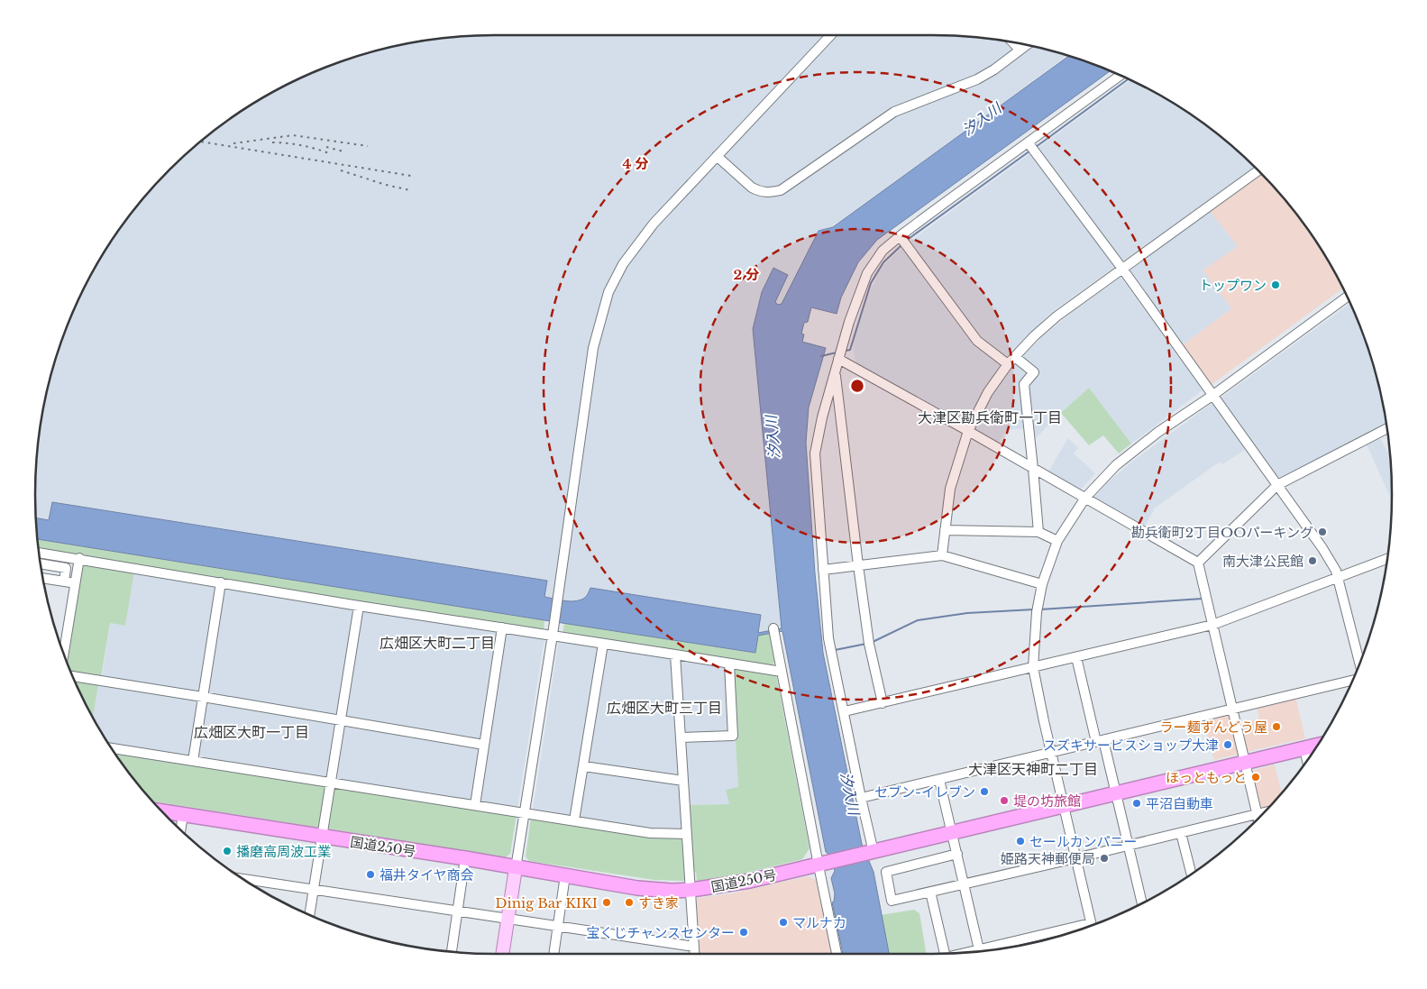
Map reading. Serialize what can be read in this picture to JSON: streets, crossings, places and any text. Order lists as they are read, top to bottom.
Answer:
{
  "streets": {
    "highway": ["国道250号"]
  },
  "districts": [
    "大津区勘兵衛町一丁目",
    "広畑区大町二丁目",
    "広畑区大町三丁目",
    "広畑区大町一丁目",
    "大津区天神町二丁目"
  ],
  "water": ["汐入川"],
  "places": [
    "トップワン",
    "勘兵衛町2丁目OOパーキング",
    "南大津公民館",
    "ラー麺ずんどう屋",
    "スズキサービスショップ大津",
    "ほっともっと",
    "セブン-イレブン",
    "堤の坊旅館",
    "平沼自動車",
    "セールカンパニー",
    "播磨高周波工業",
    "姫路天神郵便局",
    "福井タイヤ商会",
    "Dinig Bar KIKI",
    "すき家",
    "マルナカ",
    "宝くじチャンスセンター"
  ],
  "rings": ["4 分", "2 分"]
}
